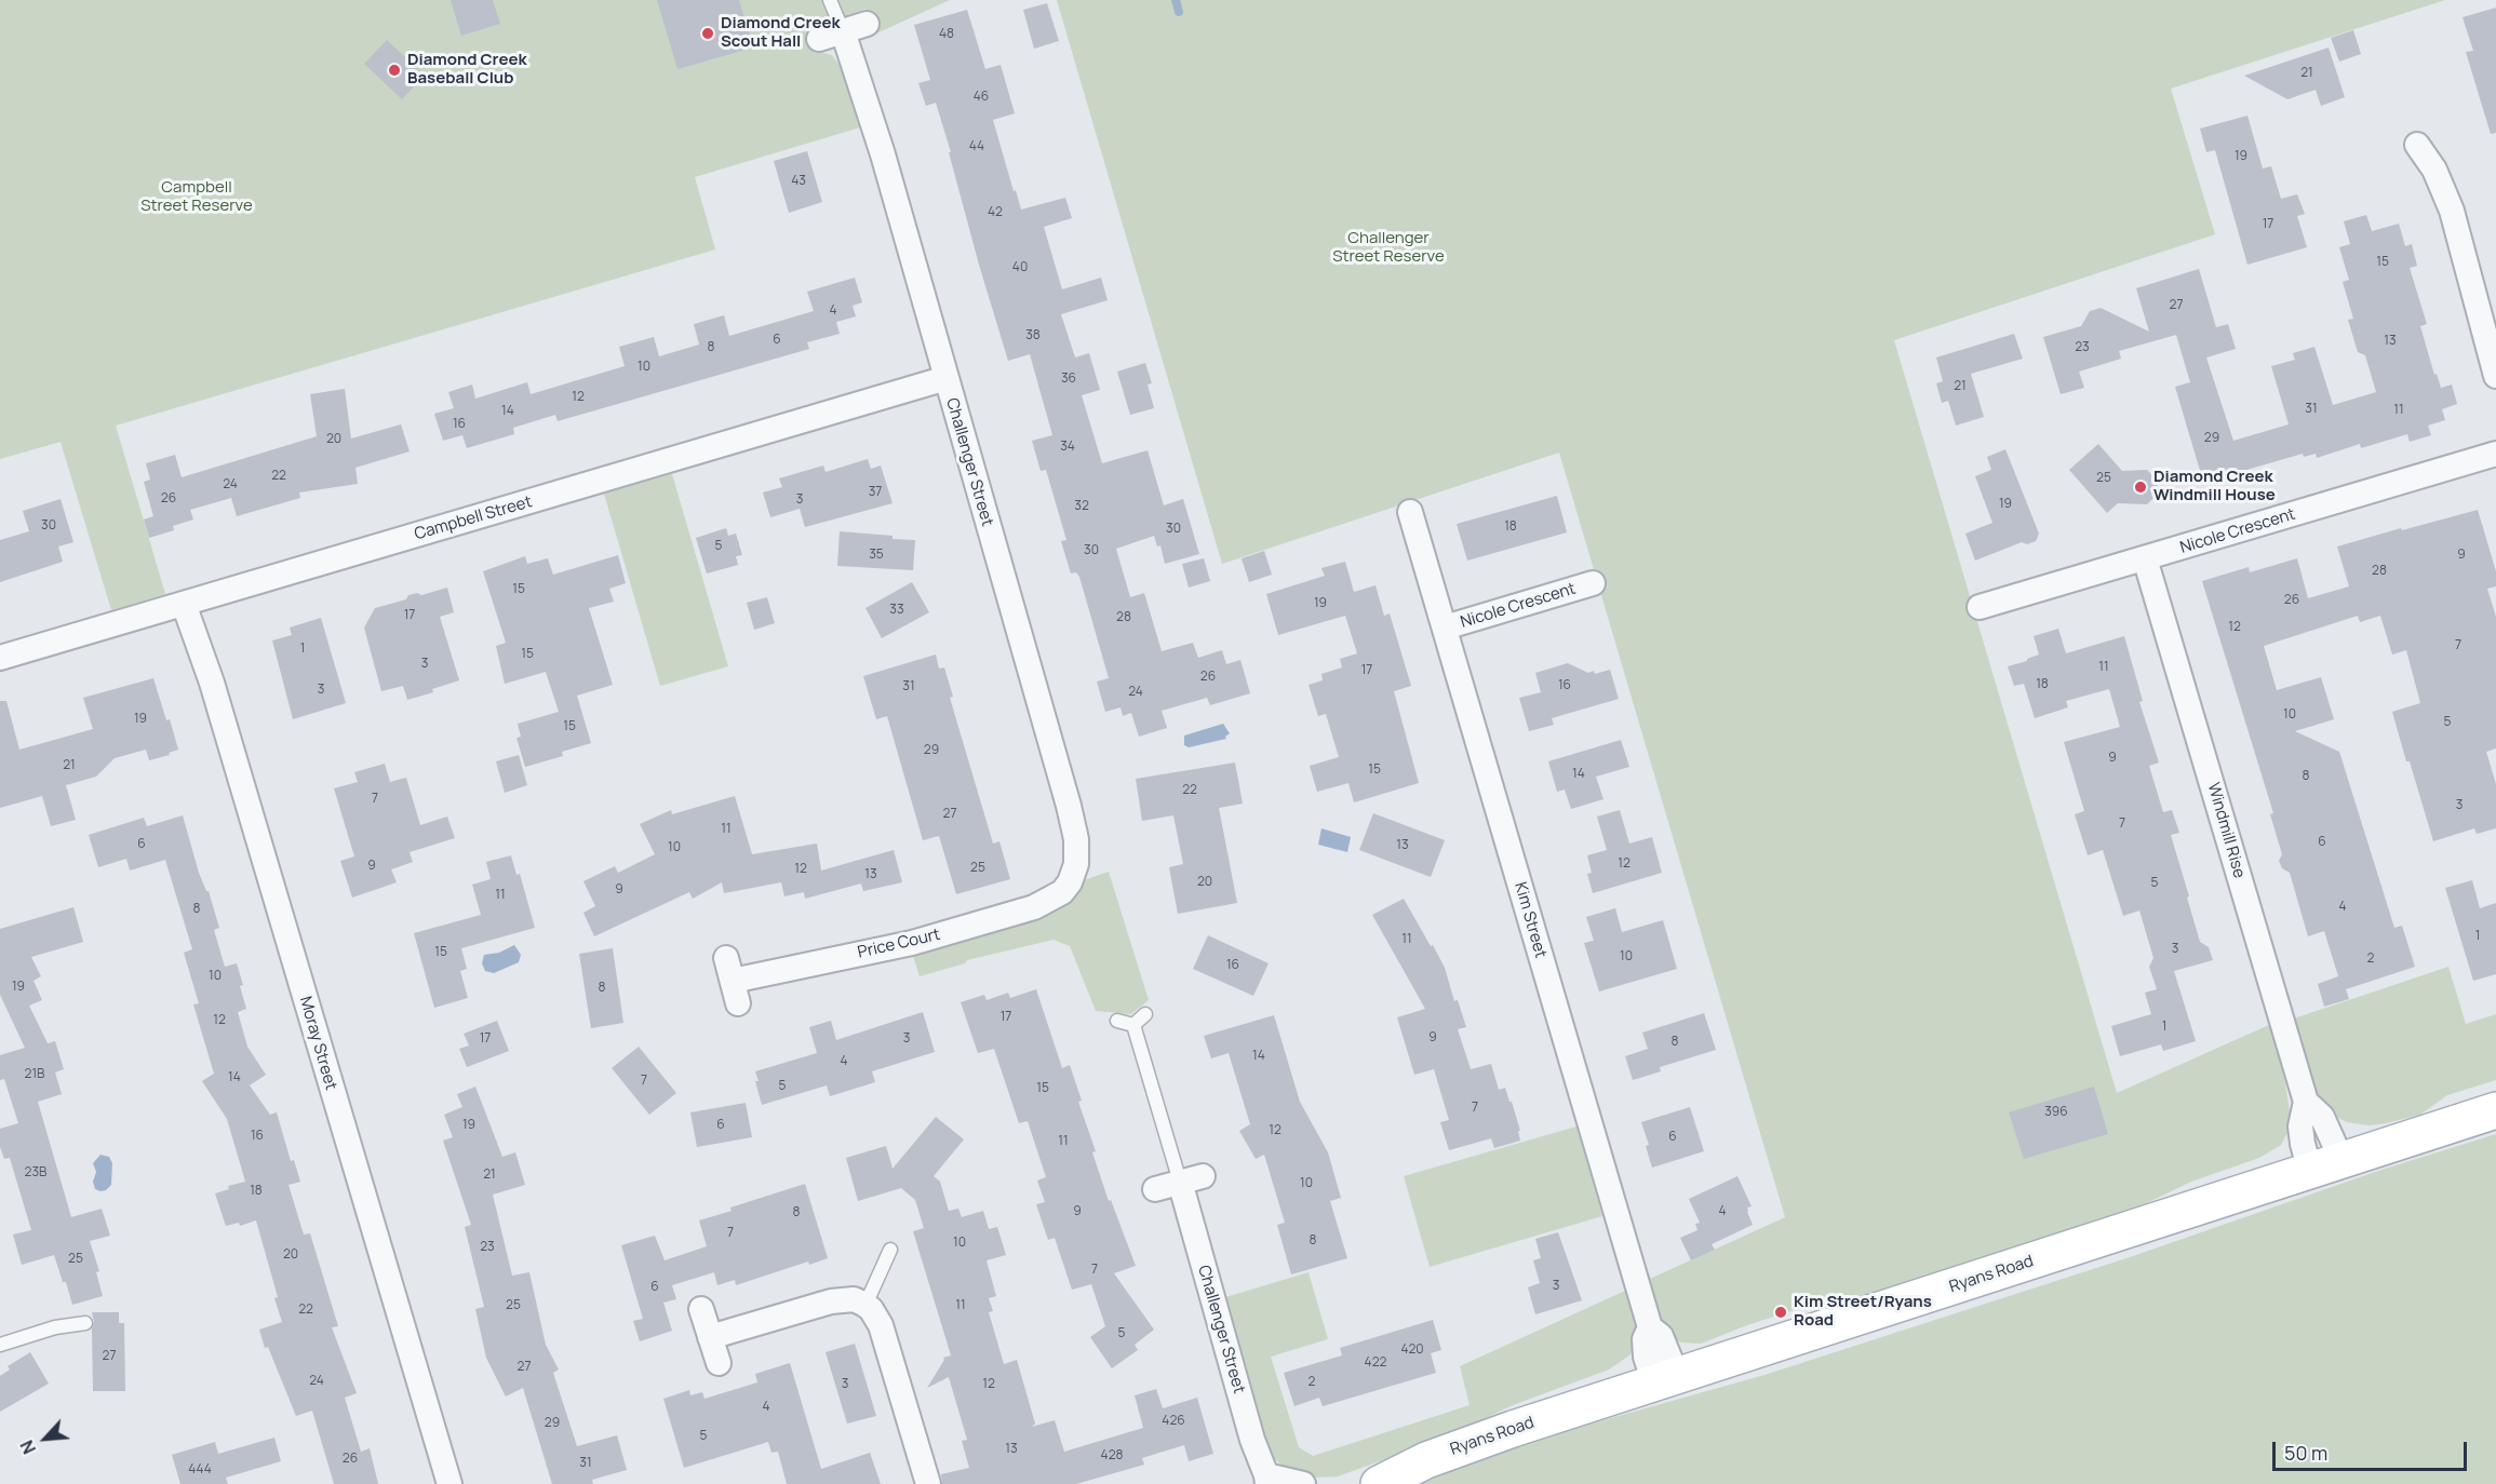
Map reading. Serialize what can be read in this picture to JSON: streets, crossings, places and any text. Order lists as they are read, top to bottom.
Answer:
{
  "streets": {
    "main road": ["Ryans Road"],
    "street": [
      "Challenger Street",
      "Campbell Street",
      "Nicole Crescent",
      "Windmill Rise",
      "Kim Street",
      "Price Court",
      "Moray Street"
    ]
  },
  "crossings": [
    ["Challenger Street", "Campbell Street"],
    ["Challenger Street", "Price Court"],
    ["Campbell Street", "Moray Street"],
    ["Nicole Crescent", "Windmill Rise"],
    ["Nicole Crescent", "Kim Street"],
    ["Windmill Rise", "Ryans Road"],
    ["Kim Street", "Ryans Road"]
  ],
  "parks": ["Campbell Street Reserve", "Challenger Street Reserve"],
  "places": [
    "Diamond Creek Scout Hall",
    "Diamond Creek Baseball Club",
    "Diamond Creek Windmill House",
    "Kim Street/Ryans Road"
  ],
  "house_numbers": [
    "48",
    "21",
    "46",
    "44",
    "19",
    "43",
    "42",
    "17",
    "15",
    "40",
    "27",
    "4",
    "38",
    "6",
    "13",
    "8",
    "23",
    "10",
    "36",
    "21",
    "12",
    "31",
    "11",
    "14",
    "16",
    "29",
    "20",
    "34",
    "22",
    "25",
    "24",
    "37",
    "26",
    "3",
    "19",
    "32",
    "30",
    "18",
    "30",
    "5",
    "30",
    "35",
    "9",
    "28",
    "15",
    "26",
    "19",
    "33",
    "17",
    "28",
    "12",
    "7",
    "1",
    "15",
    "3",
    "11",
    "17",
    "26",
    "18",
    "16",
    "31",
    "3",
    "24",
    "10",
    "19",
    "5",
    "15",
    "29",
    "9",
    "21",
    "15",
    "14",
    "8",
    "22",
    "7",
    "3",
    "27",
    "7",
    "11",
    "6",
    "6",
    "13",
    "10",
    "12",
    "9",
    "25",
    "12",
    "13",
    "20",
    "5",
    "9",
    "11",
    "4",
    "8",
    "1",
    "11",
    "3",
    "15",
    "10",
    "2",
    "16",
    "10",
    "19",
    "8",
    "17",
    "12",
    "1",
    "9",
    "17",
    "3",
    "8",
    "14",
    "4",
    "21B",
    "14",
    "7",
    "5",
    "15",
    "7",
    "396",
    "19",
    "6",
    "12",
    "16",
    "6",
    "11",
    "23B",
    "21",
    "10",
    "18",
    "9",
    "4",
    "8",
    "7",
    "8",
    "10",
    "23",
    "20",
    "25",
    "7",
    "3",
    "6",
    "25",
    "11",
    "22",
    "5",
    "420",
    "27",
    "422",
    "27",
    "24",
    "2",
    "3",
    "12",
    "4",
    "426",
    "29",
    "5",
    "13",
    "428",
    "26",
    "31",
    "444"
  ],
  "scale_bar": "50 m",
  "north": "bottom left"
}
